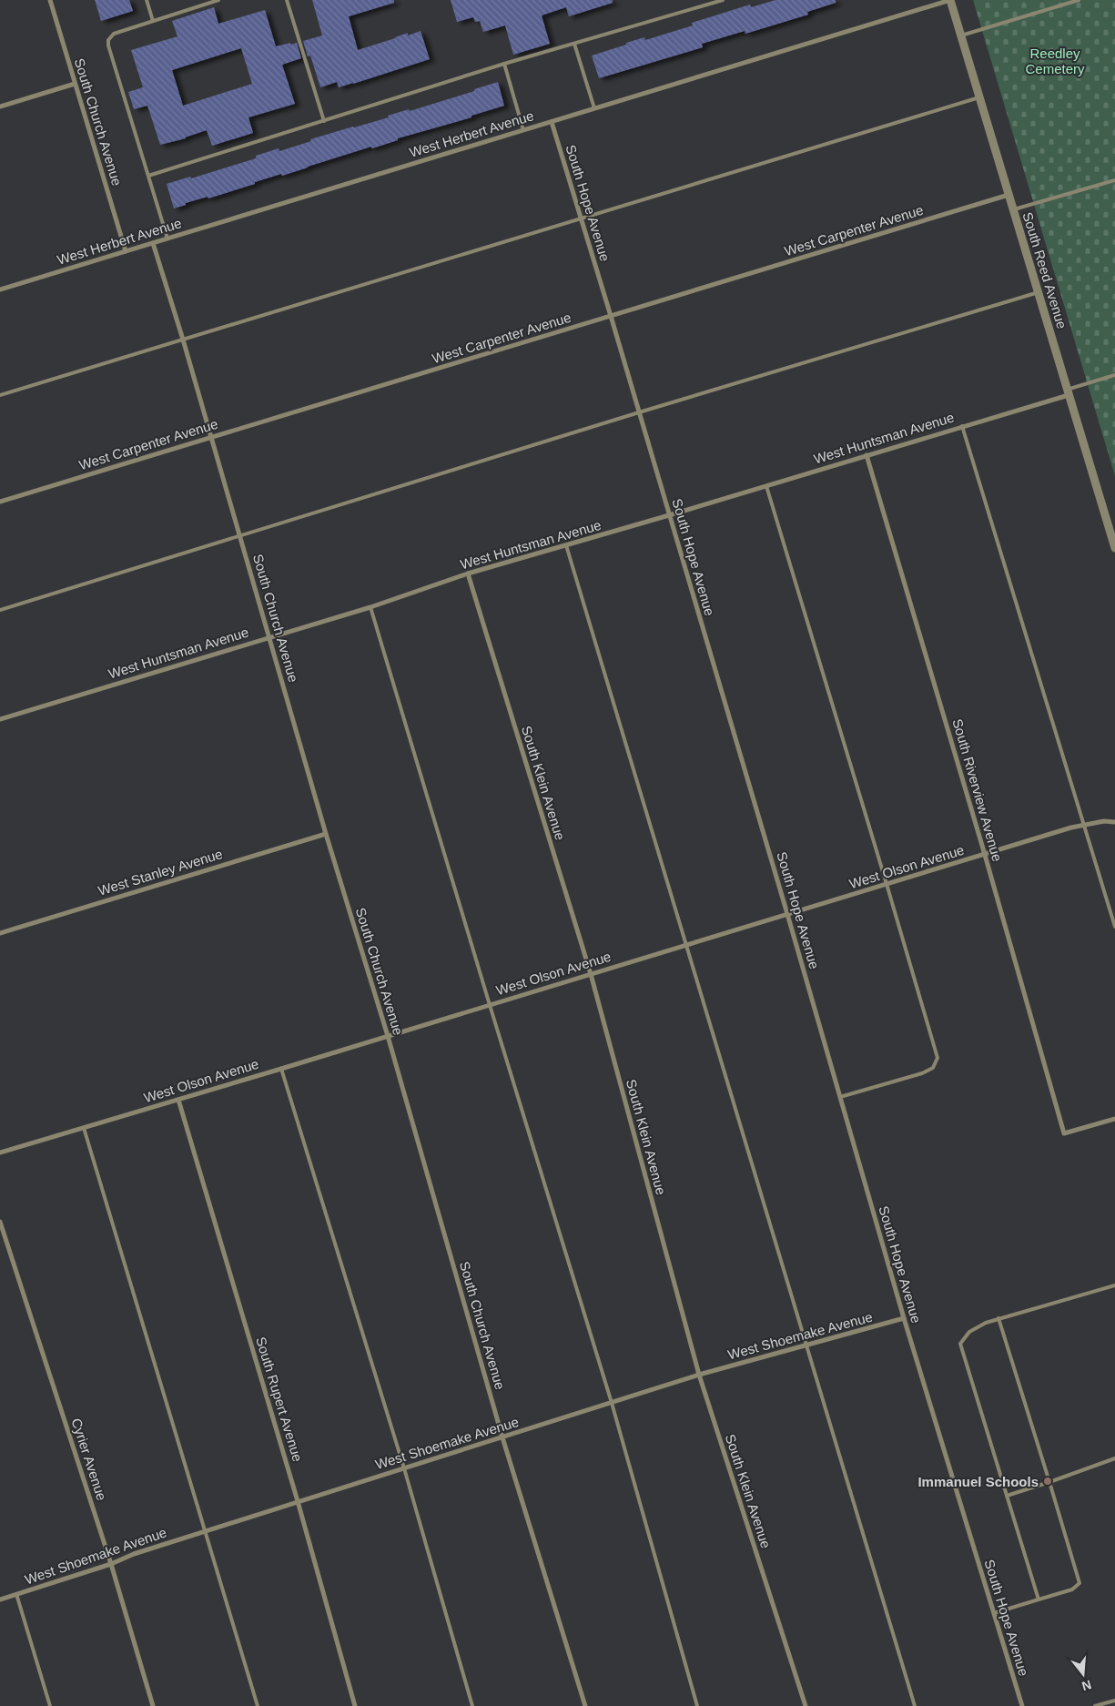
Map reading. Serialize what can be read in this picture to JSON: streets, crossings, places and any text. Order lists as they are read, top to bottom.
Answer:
{
  "streets": {
    "street": [
      "South Church Avenue",
      "West Herbert Avenue",
      "South Hope Avenue",
      "West Carpenter Avenue",
      "South Reed Avenue",
      "West Huntsman Avenue",
      "South Klein Avenue",
      "South Riverview Avenue",
      "West Olson Avenue",
      "West Stanley Avenue",
      "West Shoemake Avenue",
      "South Rupert Avenue",
      "Cyrier Avenue"
    ]
  },
  "crossings": [
    ["South Church Avenue", "West Herbert Avenue"],
    ["South Church Avenue", "West Carpenter Avenue"],
    ["South Church Avenue", "West Huntsman Avenue"],
    ["South Church Avenue", "West Olson Avenue"],
    ["South Church Avenue", "West Stanley Avenue"],
    ["South Church Avenue", "West Shoemake Avenue"],
    ["West Herbert Avenue", "South Hope Avenue"],
    ["West Herbert Avenue", "South Reed Avenue"],
    ["South Hope Avenue", "West Carpenter Avenue"],
    ["South Hope Avenue", "West Huntsman Avenue"],
    ["South Hope Avenue", "West Olson Avenue"],
    ["South Hope Avenue", "West Shoemake Avenue"],
    ["West Carpenter Avenue", "South Reed Avenue"],
    ["South Reed Avenue", "West Huntsman Avenue"],
    ["West Huntsman Avenue", "South Klein Avenue"],
    ["West Huntsman Avenue", "South Riverview Avenue"],
    ["South Klein Avenue", "West Olson Avenue"],
    ["South Klein Avenue", "West Shoemake Avenue"],
    ["South Riverview Avenue", "West Olson Avenue"],
    ["West Olson Avenue", "South Rupert Avenue"],
    ["West Shoemake Avenue", "South Rupert Avenue"],
    ["West Shoemake Avenue", "Cyrier Avenue"]
  ],
  "parks": ["Reedley Cemetery"],
  "places": ["Immanuel Schools"],
  "north": "bottom"
}
